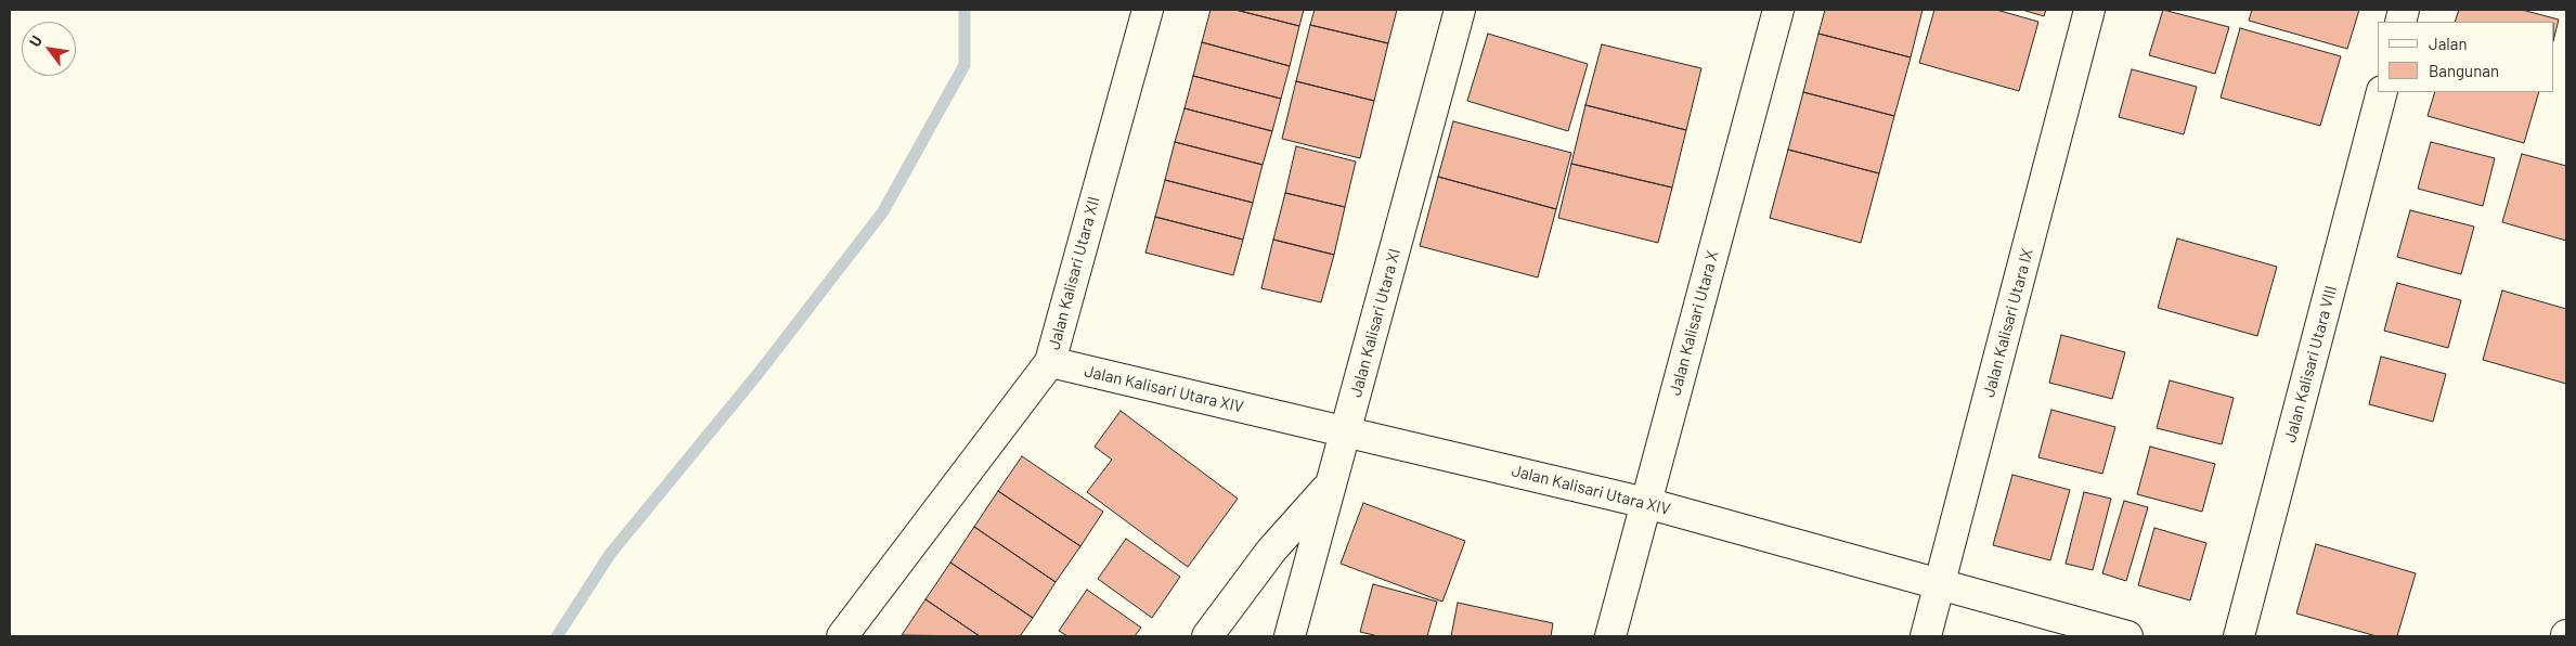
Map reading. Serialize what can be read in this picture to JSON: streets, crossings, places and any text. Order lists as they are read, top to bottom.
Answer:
{
  "streets": {
    "street": [
      "Jalan Kalisari Utara XII",
      "Jalan Kalisari Utara XI",
      "Jalan Kalisari Utara X",
      "Jalan Kalisari Utara IX",
      "Jalan Kalisari Utara VIII",
      "Jalan Kalisari Utara XIV"
    ]
  },
  "crossings": [
    ["Jalan Kalisari Utara XII", "Jalan Kalisari Utara XIV"],
    ["Jalan Kalisari Utara XI", "Jalan Kalisari Utara XIV"],
    ["Jalan Kalisari Utara X", "Jalan Kalisari Utara XIV"],
    ["Jalan Kalisari Utara IX", "Jalan Kalisari Utara XIV"]
  ],
  "legend": ["Jalan", "Bangunan"],
  "north": "top left"
}
